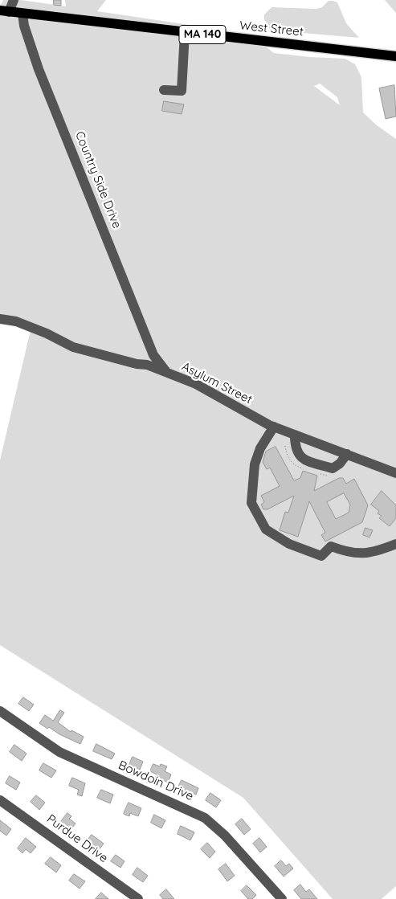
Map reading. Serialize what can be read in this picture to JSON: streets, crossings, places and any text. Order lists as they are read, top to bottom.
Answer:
{
  "streets": {
    "main road": ["West Street", "MA 140"],
    "street": [
      "Country Side Drive",
      "Asylum Street",
      "Bowdoin Drive",
      "Purdue Drive"
    ]
  },
  "crossings": [
    ["West Street", "Country Side Drive"],
    ["Country Side Drive", "Asylum Street"]
  ]
}
